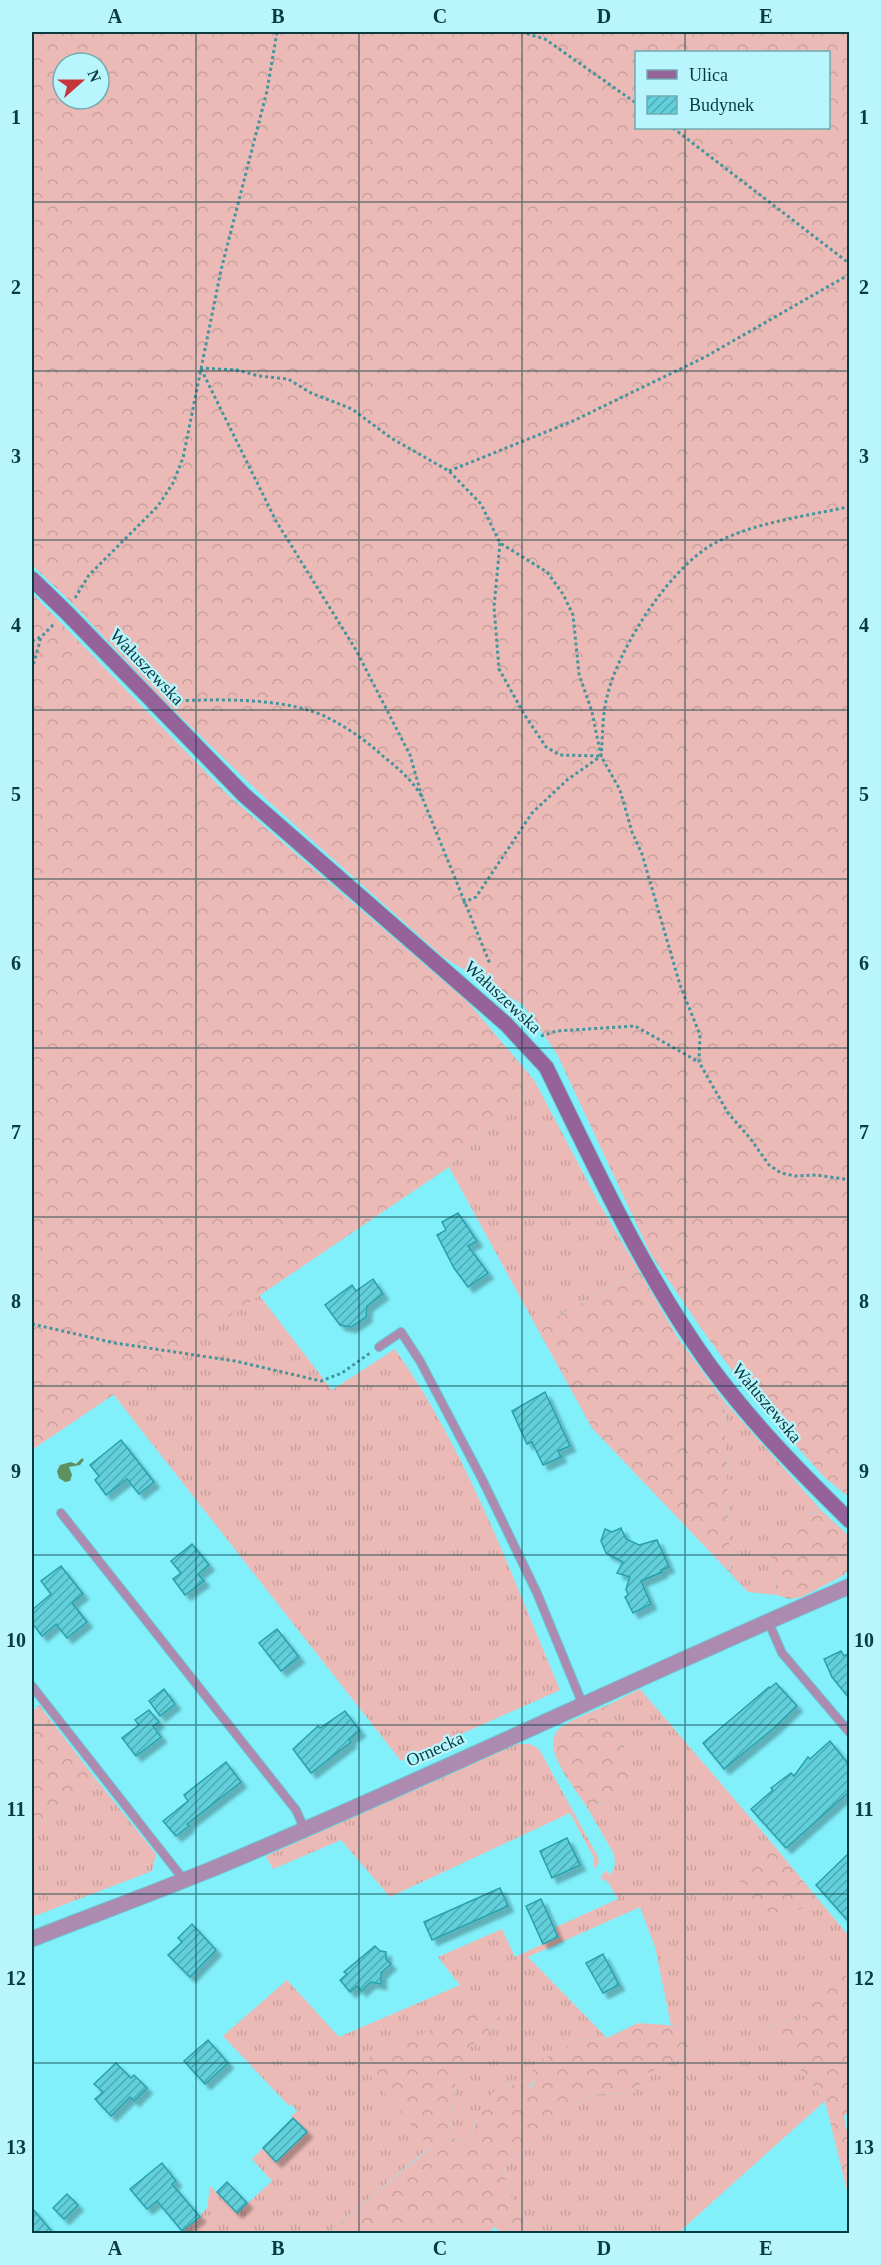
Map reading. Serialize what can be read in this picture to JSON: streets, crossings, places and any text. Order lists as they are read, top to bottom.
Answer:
{
  "streets": {
    "street": ["Wałuszewska", "Ornecka"]
  },
  "legend": ["Ulica", "Budynek"],
  "north": "right",
  "grid": {
    "columns": [
      "A",
      "B",
      "C",
      "D",
      "E"
    ],
    "rows": [
      "1",
      "2",
      "3",
      "4",
      "5",
      "6",
      "7",
      "8",
      "9",
      "10",
      "11",
      "12",
      "13"
    ]
  }
}
